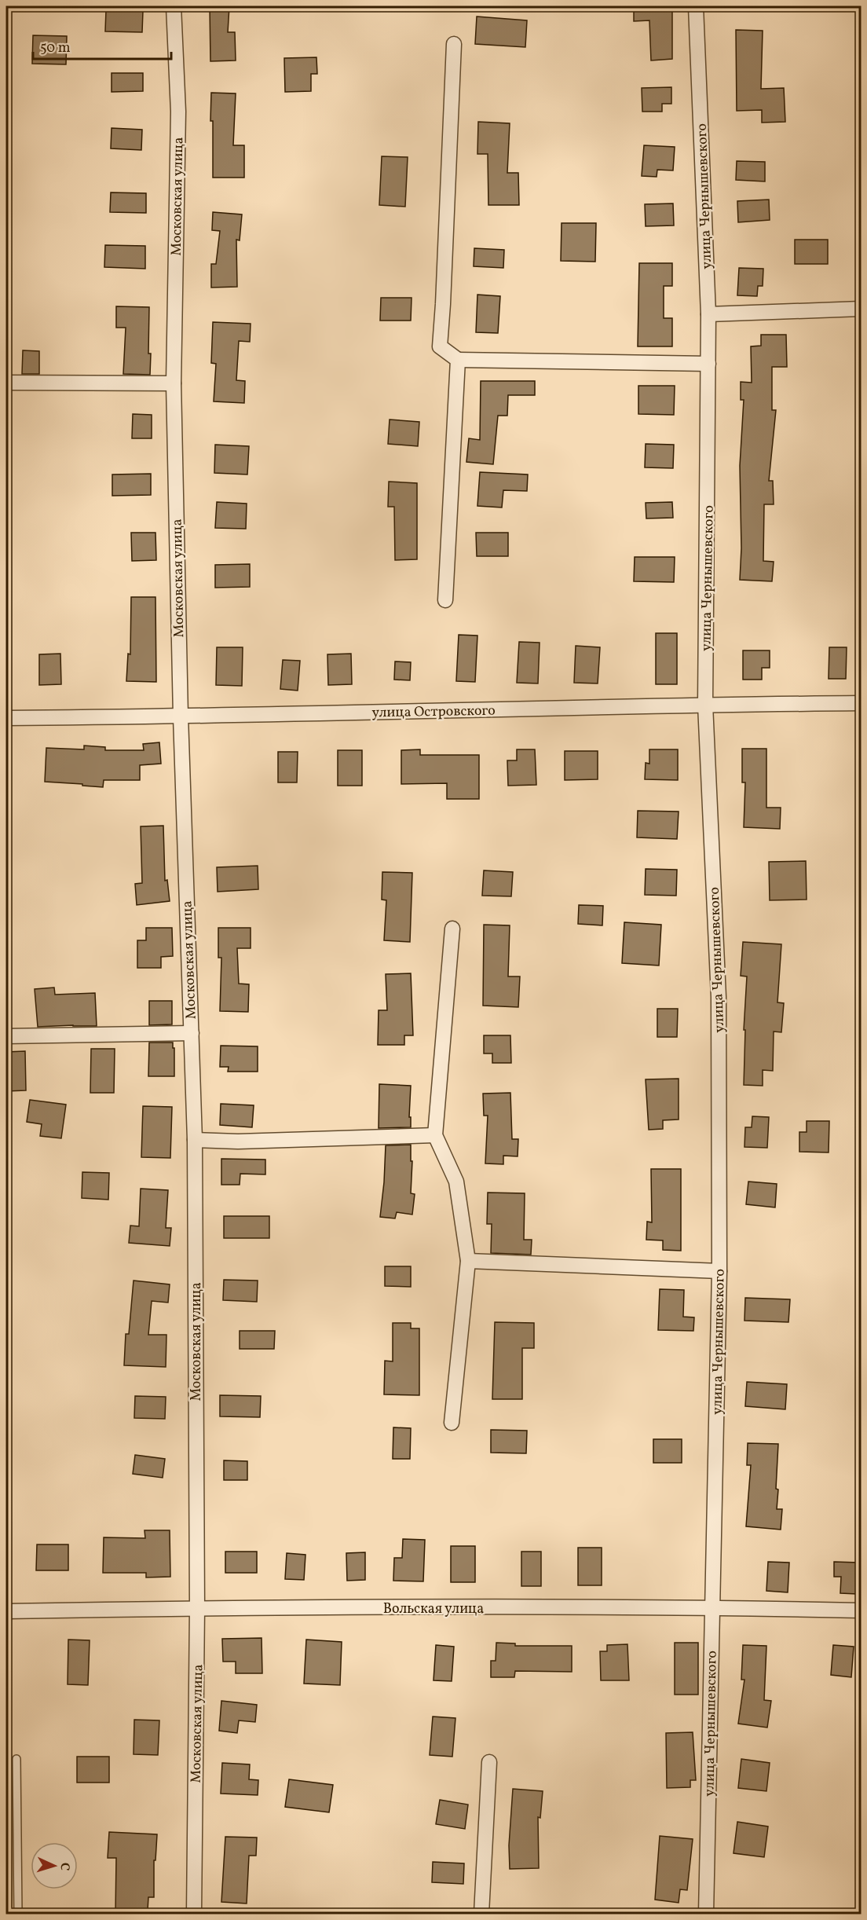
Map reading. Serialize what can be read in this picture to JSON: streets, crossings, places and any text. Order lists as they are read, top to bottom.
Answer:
{
  "streets": {
    "street": [
      "Московская улица",
      "улица Чернышевского",
      "улица Островского",
      "Вольская улица"
    ]
  },
  "crossings": [
    ["Московская улица", "улица Островского"],
    ["Московская улица", "Вольская улица"],
    ["улица Чернышевского", "улица Островского"],
    ["улица Чернышевского", "Вольская улица"]
  ],
  "scale_bar": "50 m",
  "north": "right"
}
